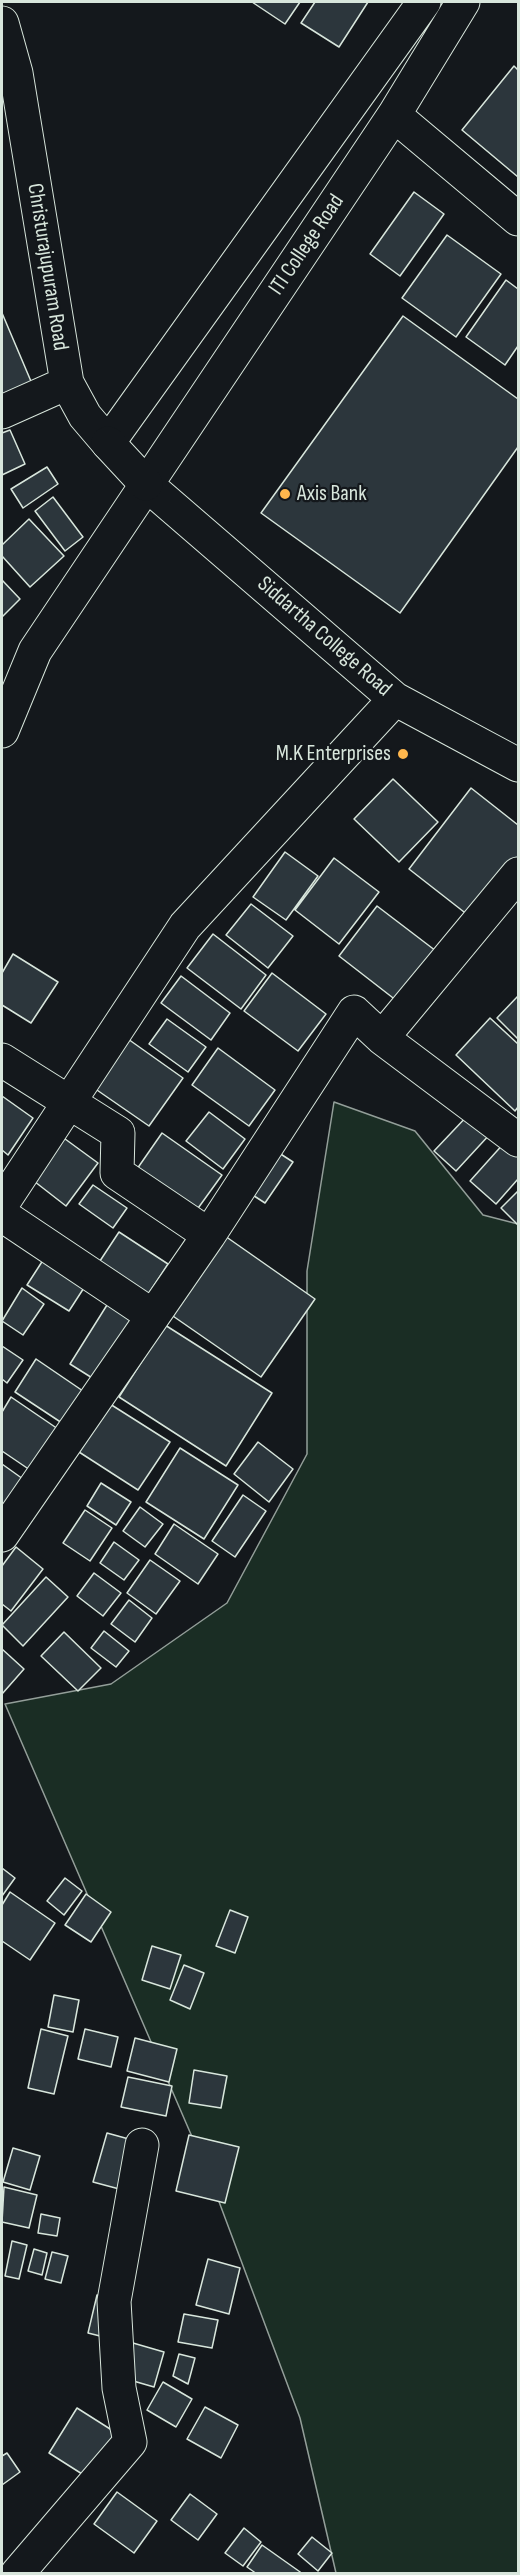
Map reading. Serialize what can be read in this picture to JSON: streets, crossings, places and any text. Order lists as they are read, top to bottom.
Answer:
{
  "streets": {
    "street": ["ITI College Road", "Christurajupuram Road", "Siddartha College Road"]
  },
  "crossings": [
    ["ITI College Road", "Christurajupuram Road"],
    ["ITI College Road", "Siddartha College Road"],
    ["Christurajupuram Road", "Siddartha College Road"]
  ],
  "places": ["Axis Bank", "M.K Enterprises"]
}
